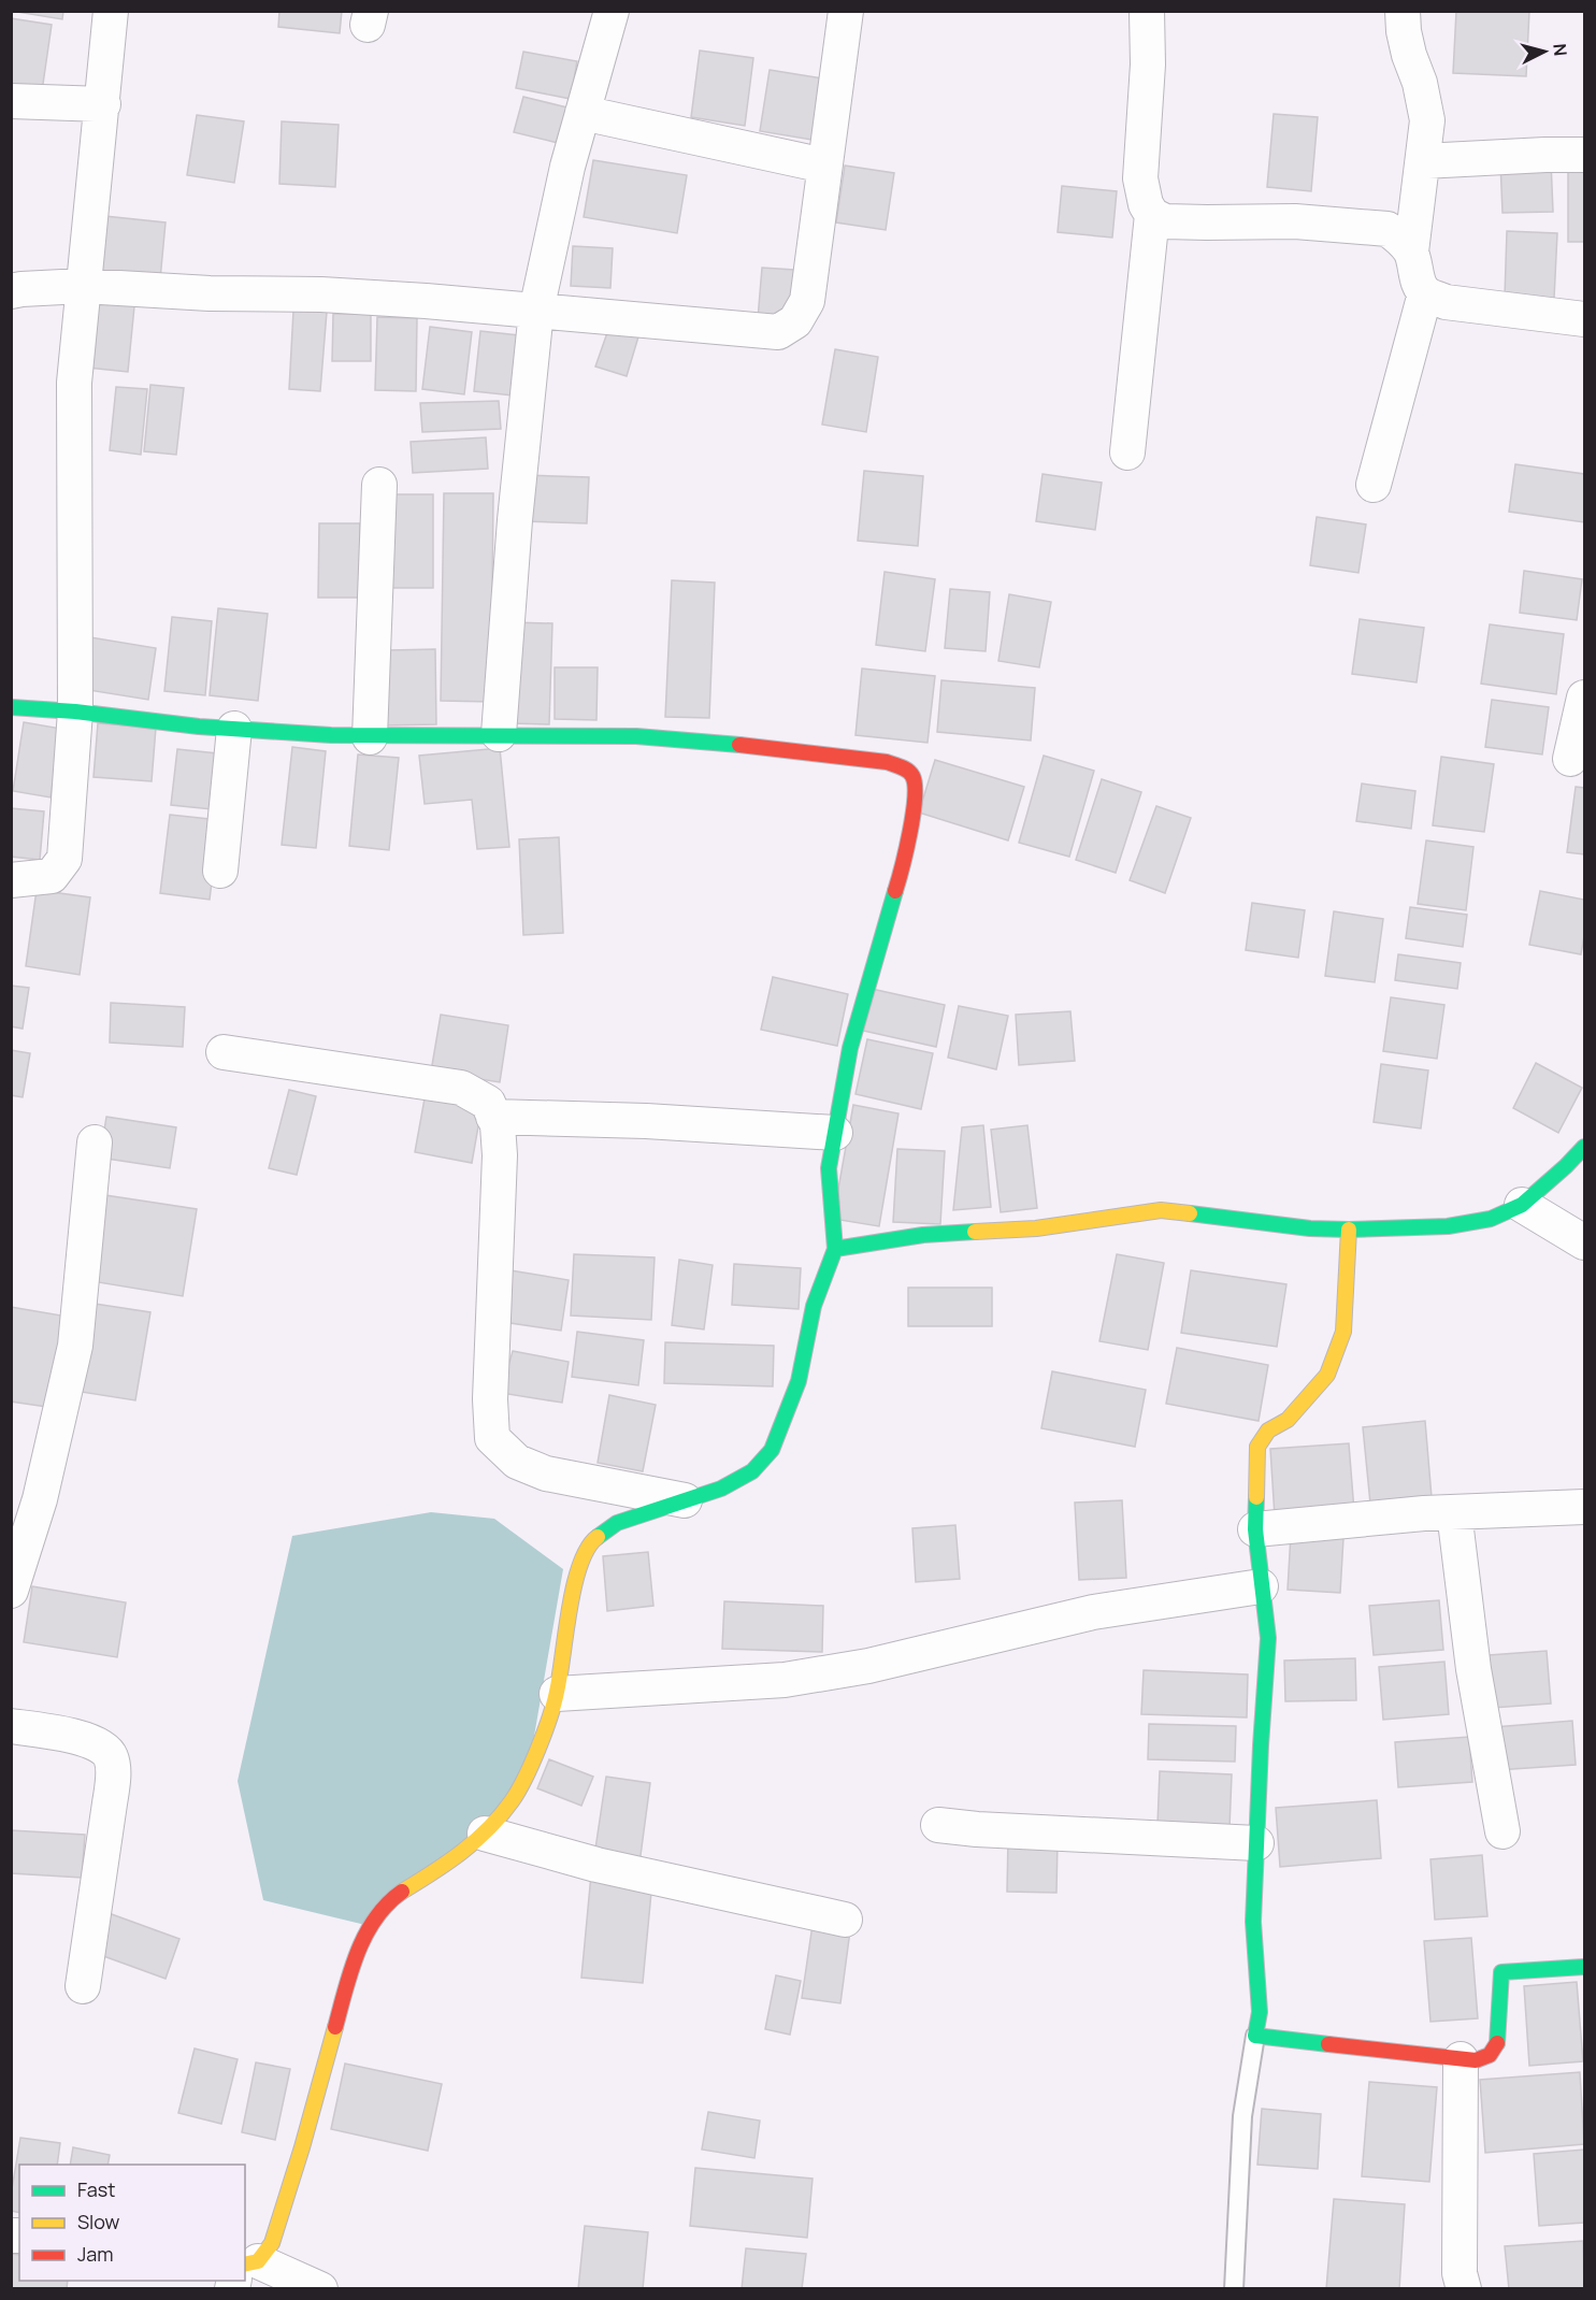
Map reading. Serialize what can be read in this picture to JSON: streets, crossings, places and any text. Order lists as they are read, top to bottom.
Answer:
{
  "legend": ["Fast", "Slow", "Jam"],
  "north": "right"
}
